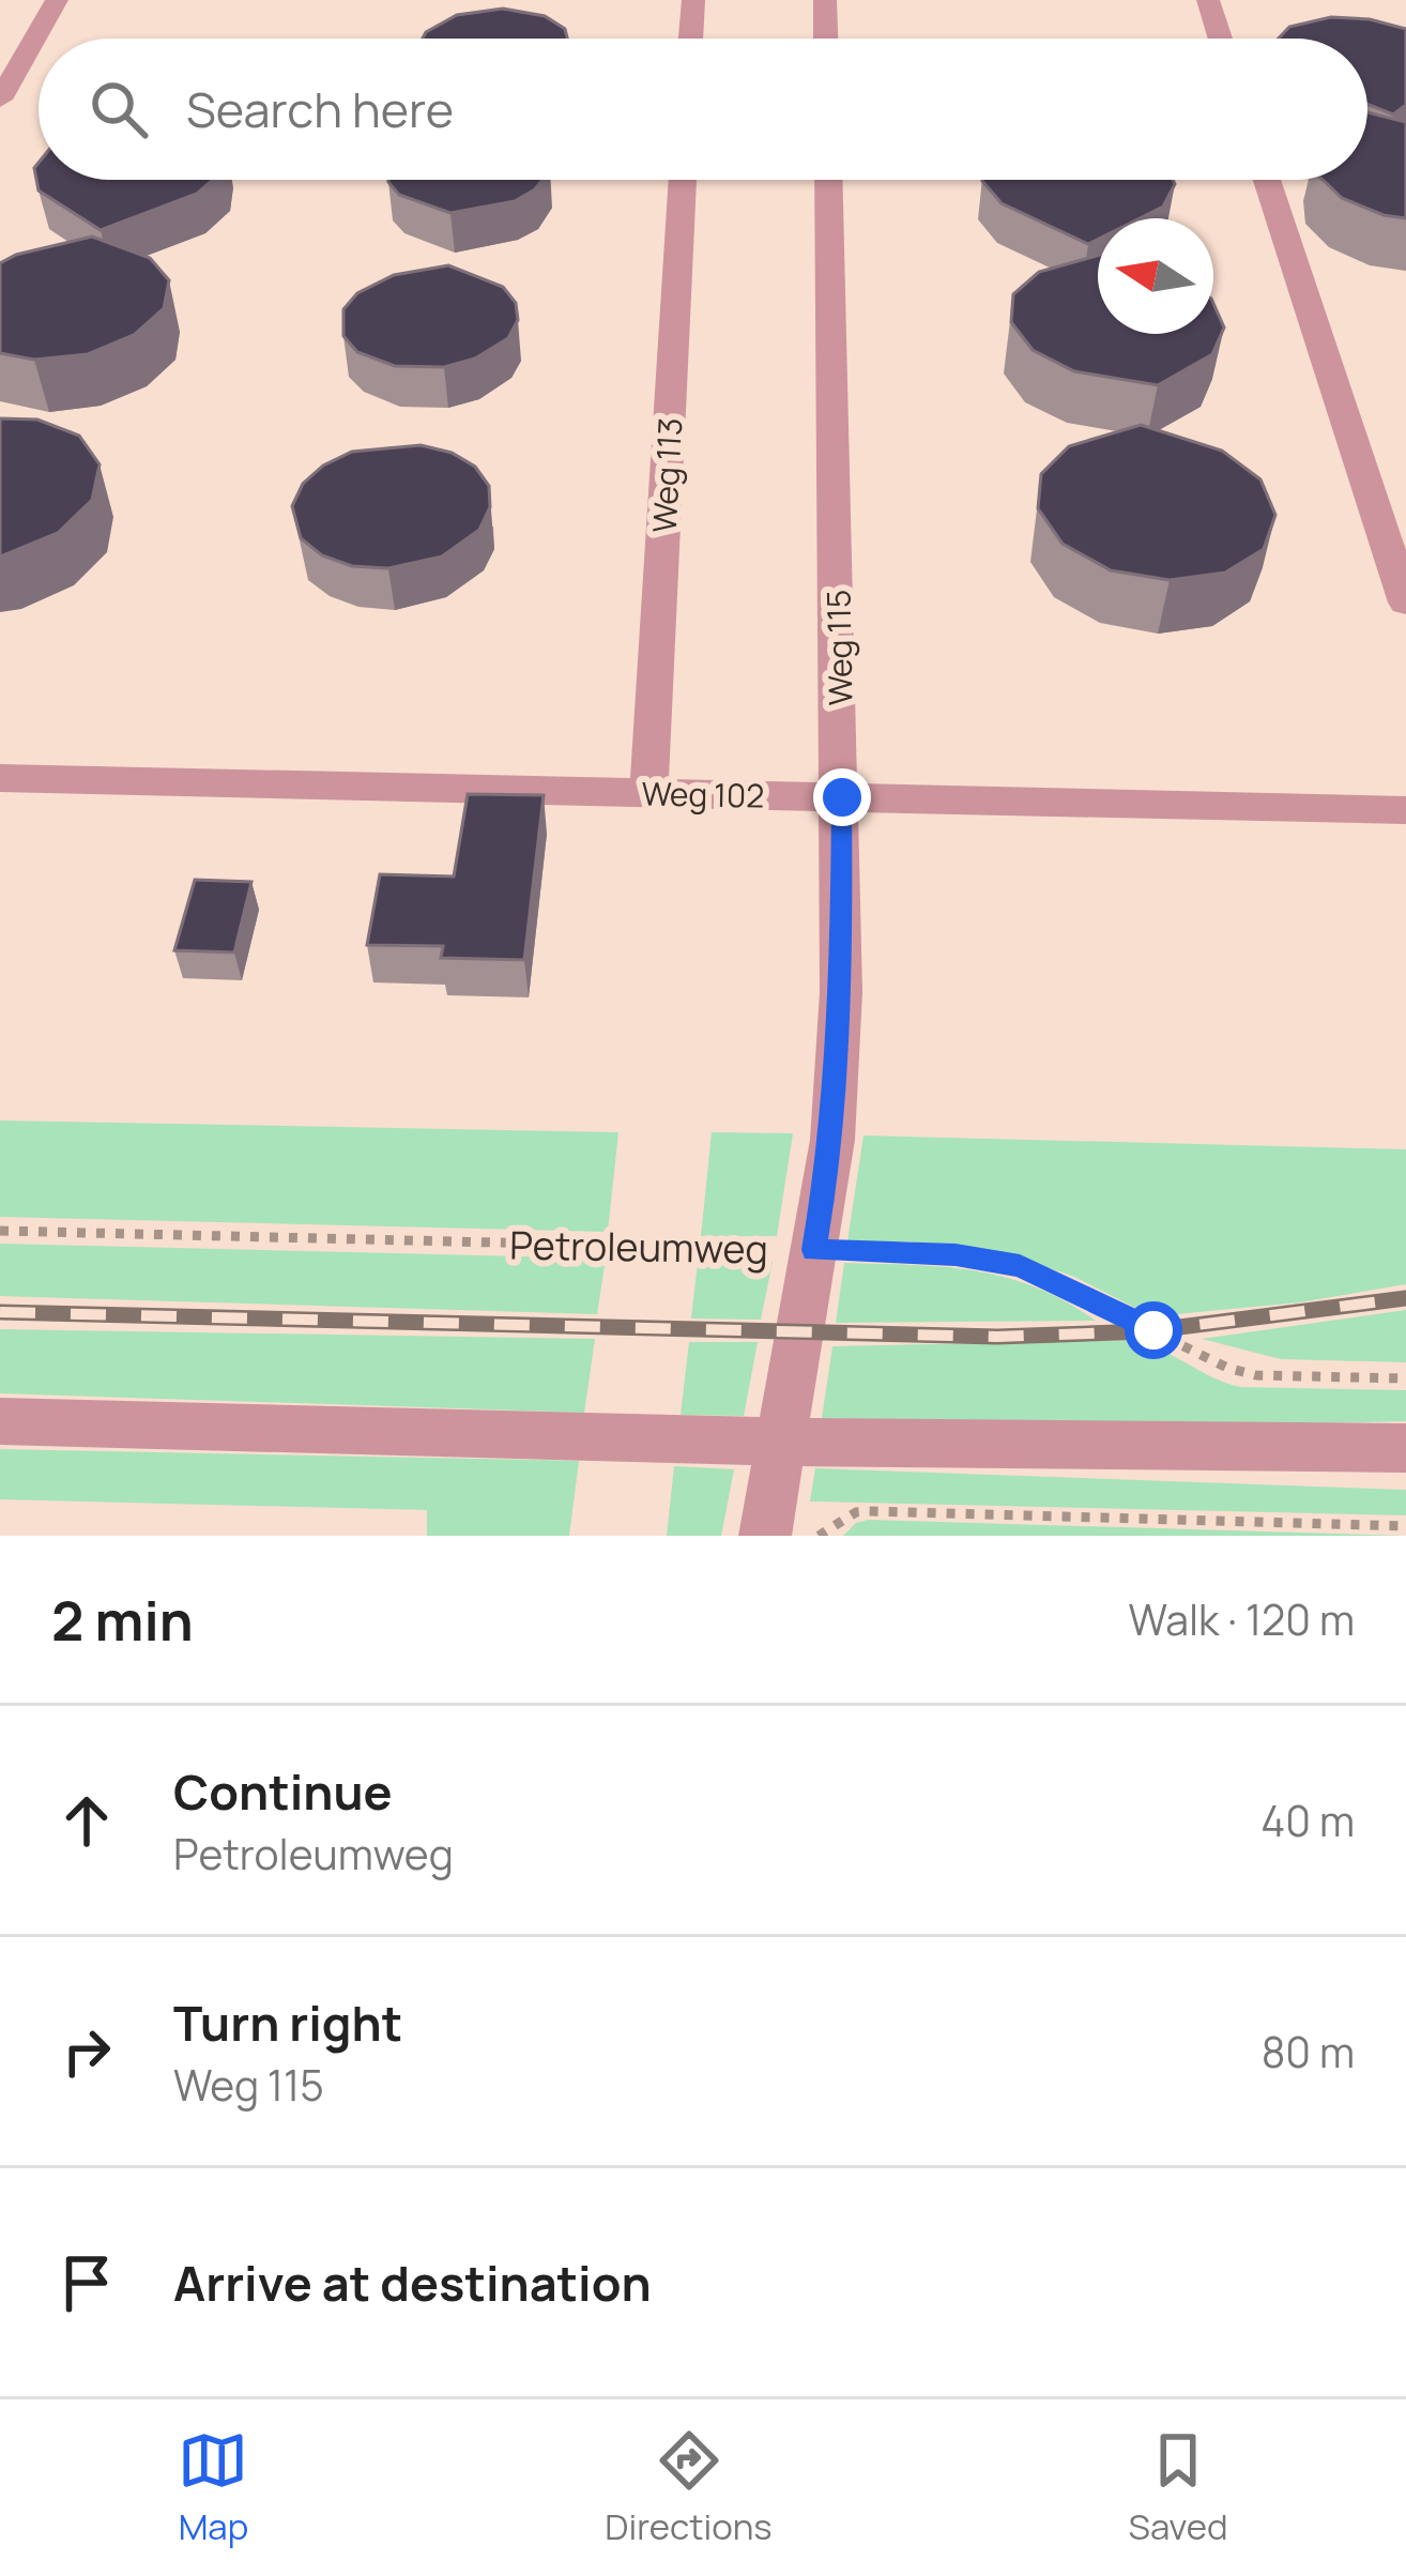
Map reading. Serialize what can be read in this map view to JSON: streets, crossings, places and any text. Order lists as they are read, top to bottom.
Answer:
{
  "streets": {
    "street": ["Weg 113", "Weg 115", "Weg 102"],
    "path": ["Petroleumweg"]
  },
  "crossings": [
    ["Weg 113", "Weg 102"],
    ["Weg 115", "Weg 102"],
    ["Weg 115", "Petroleumweg"]
  ],
  "north": "left",
  "page": {
    "search": "Search here",
    "heading": ["2 min", "Walk · 120 m"],
    "list": [
      ["Continue", "Petroleumweg", "40 m"],
      ["Turn right", "Weg 115", "80 m"],
      "Arrive at destination"
    ],
    "nav": ["Map", "Directions", "Saved"]
  }
}
